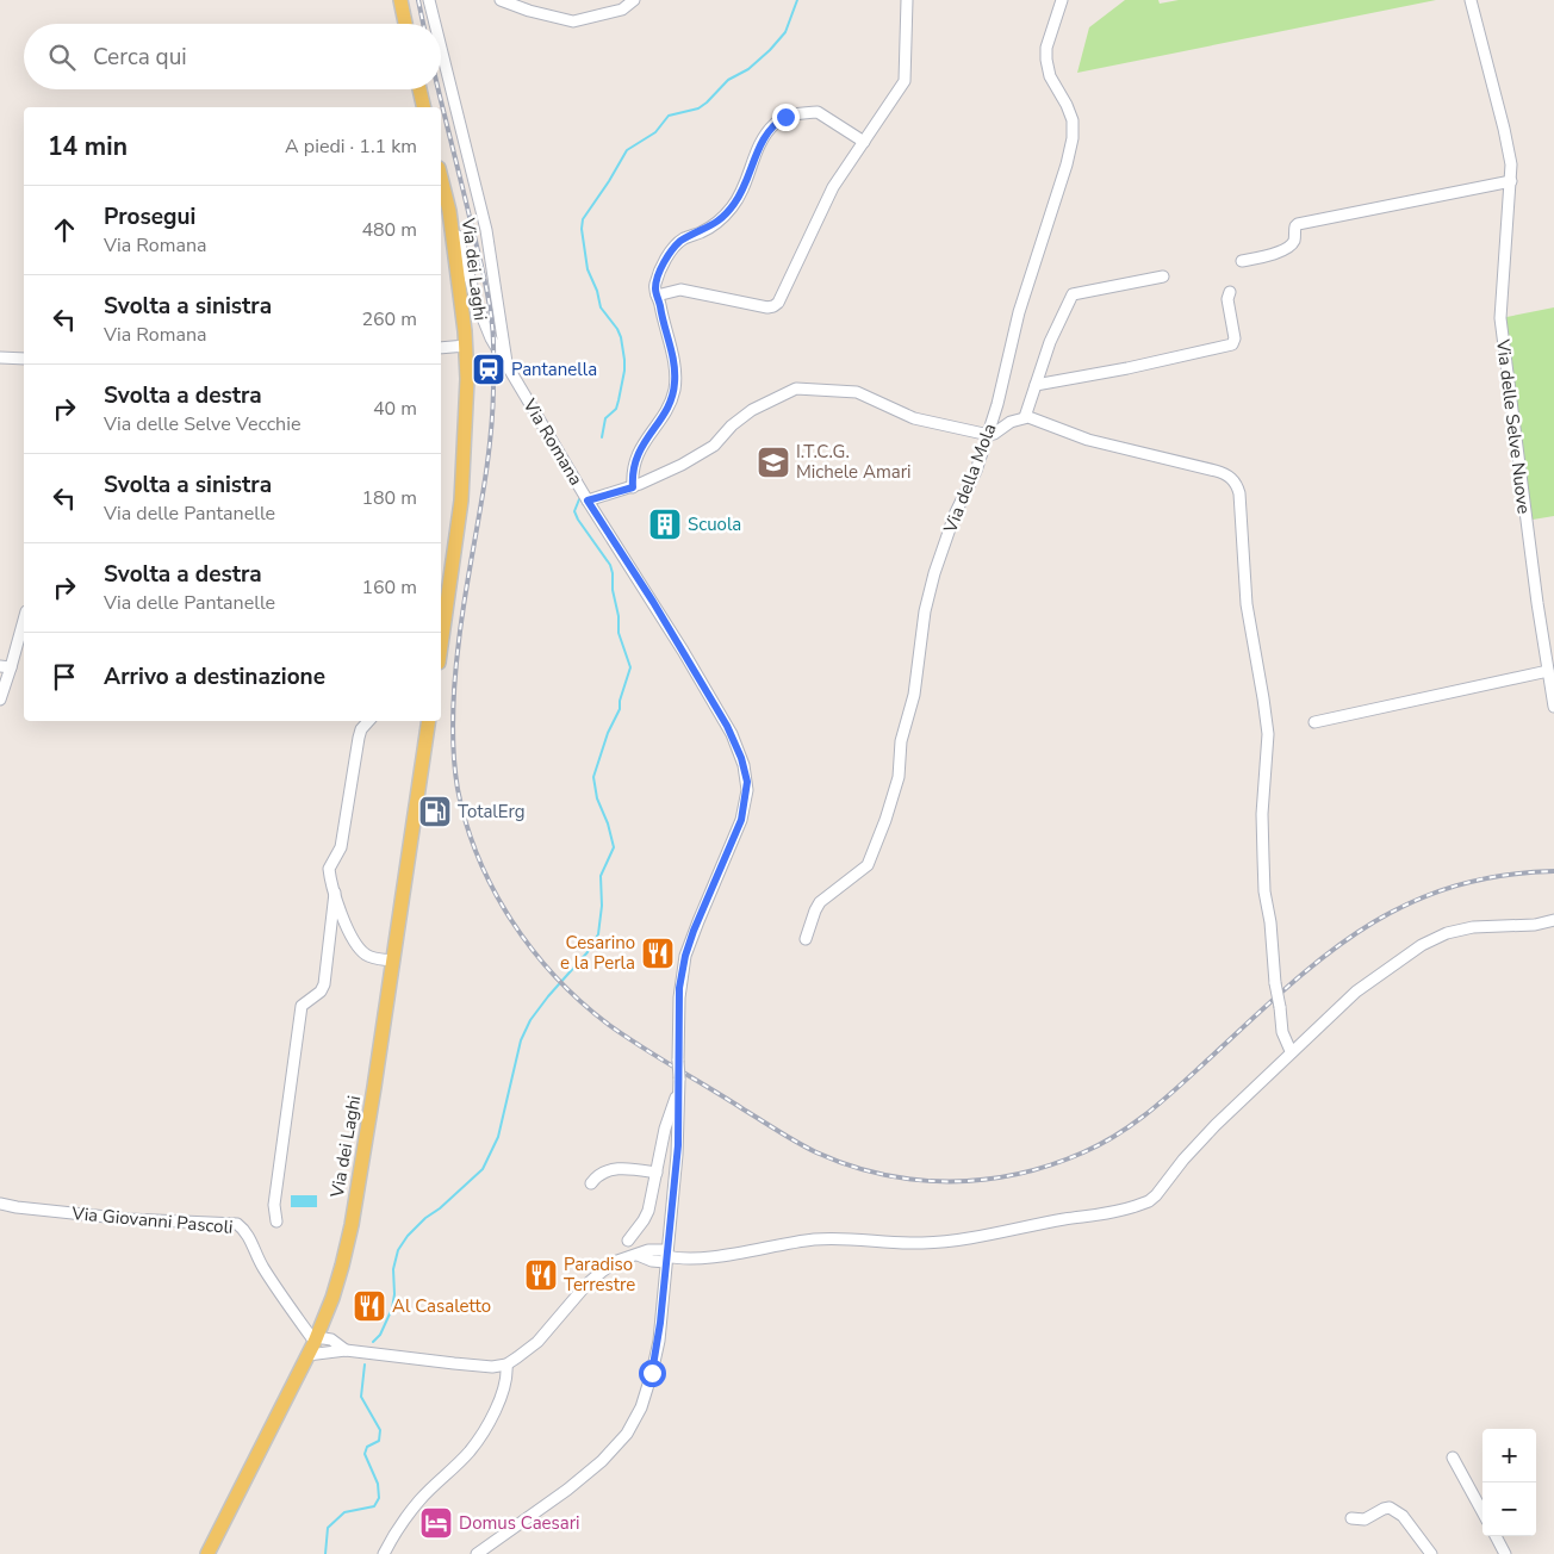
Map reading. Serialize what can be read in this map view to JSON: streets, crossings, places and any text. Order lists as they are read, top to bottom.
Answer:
{
  "streets": {
    "main road": ["Via dei Laghi"],
    "street": [
      "Via delle Selve Nuove",
      "Via Romana",
      "Via della Mola",
      "Via Giovanni Pascoli"
    ]
  },
  "crossings": [
    ["Via dei Laghi", "Via Romana"],
    ["Via dei Laghi", "Via Giovanni Pascoli"]
  ],
  "places": {
    "station": ["Pantanella"],
    "school or university": ["I.T.C.G. Michele Amari"],
    "building": ["Scuola"],
    "fuel station": ["TotalErg"],
    "restaurant": ["Cesarino e la Perla", "Paradiso Terrestre", "Al Casaletto"],
    "hotel": ["Domus Caesari"]
  },
  "page": {
    "search": "Cerca qui",
    "heading": ["14 min", "A piedi · 1.1 km"],
    "list": [
      ["Prosegui", "Via Romana", "480 m"],
      ["Svolta a sinistra", "Via Romana", "260 m"],
      ["Svolta a destra", "Via delle Selve Vecchie", "40 m"],
      ["Svolta a sinistra", "Via delle Pantanelle", "180 m"],
      ["Svolta a destra", "Via delle Pantanelle", "160 m"],
      "Arrivo a destinazione"
    ],
    "map_buttons": ["+", "−"]
  }
}
